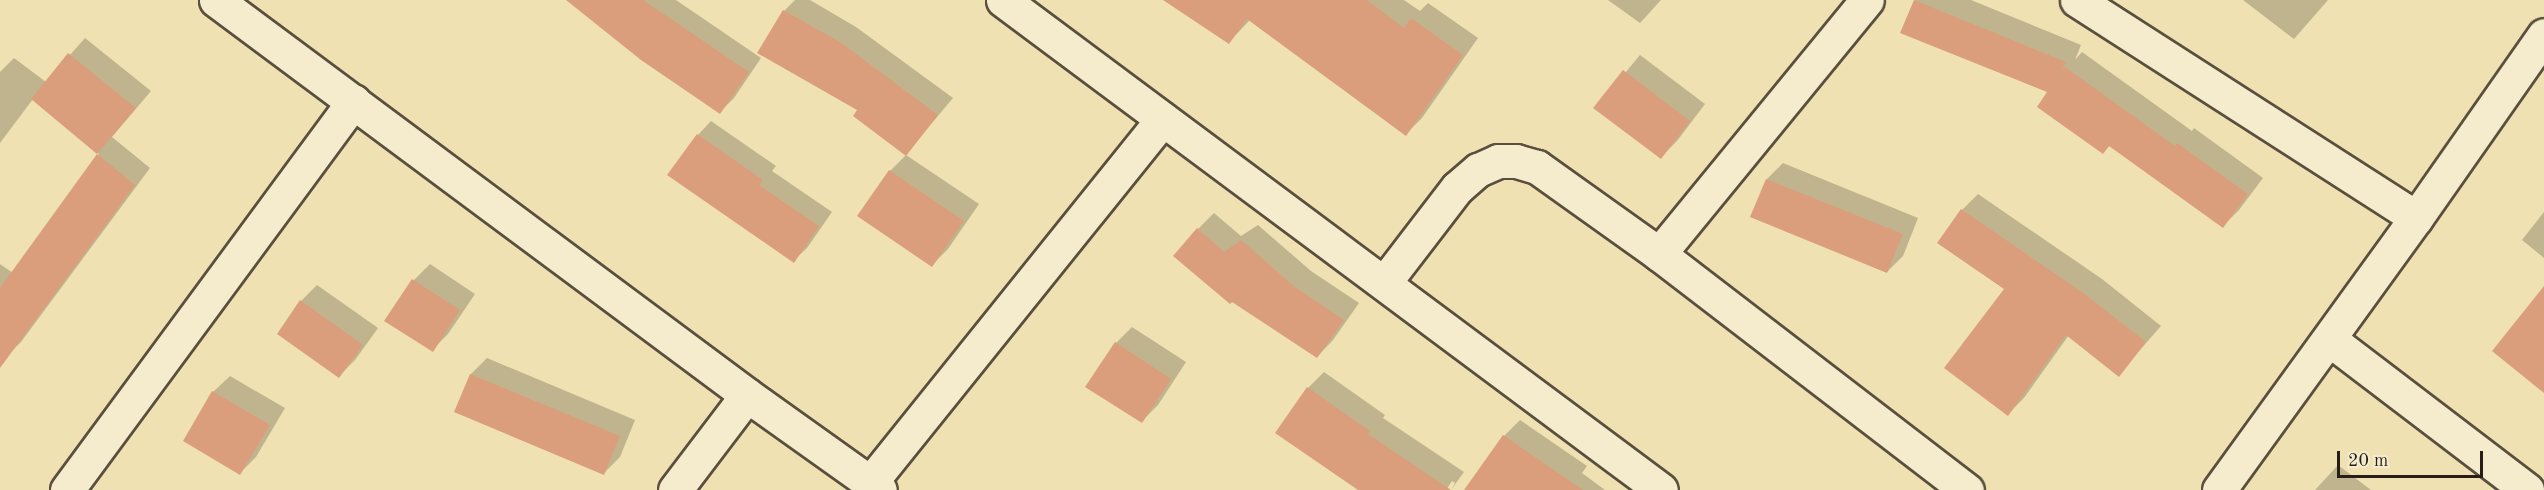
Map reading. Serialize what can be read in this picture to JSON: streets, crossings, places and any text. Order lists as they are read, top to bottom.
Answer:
{
  "scale_bar": "20 m"
}
